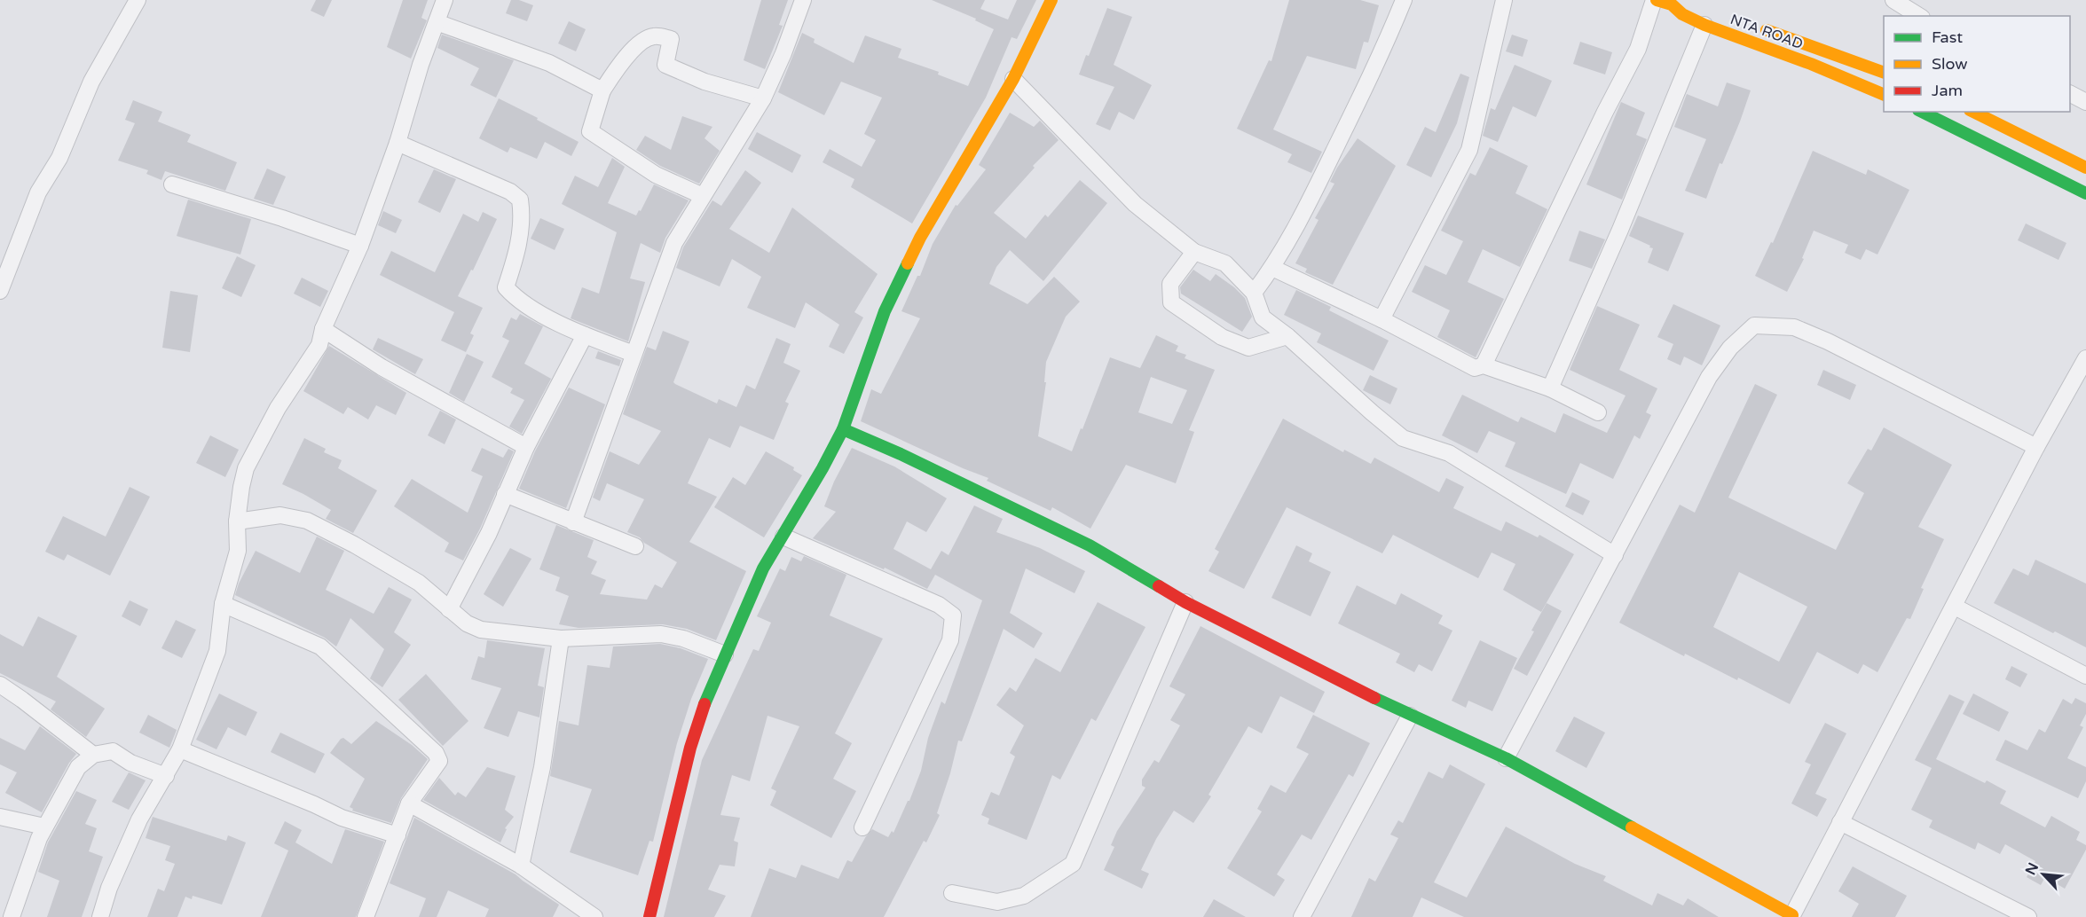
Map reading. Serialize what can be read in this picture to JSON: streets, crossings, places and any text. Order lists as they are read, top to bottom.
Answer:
{
  "streets": {
    "street": ["NTA ROAD"]
  },
  "legend": ["Fast", "Slow", "Jam"],
  "north": "top left"
}
